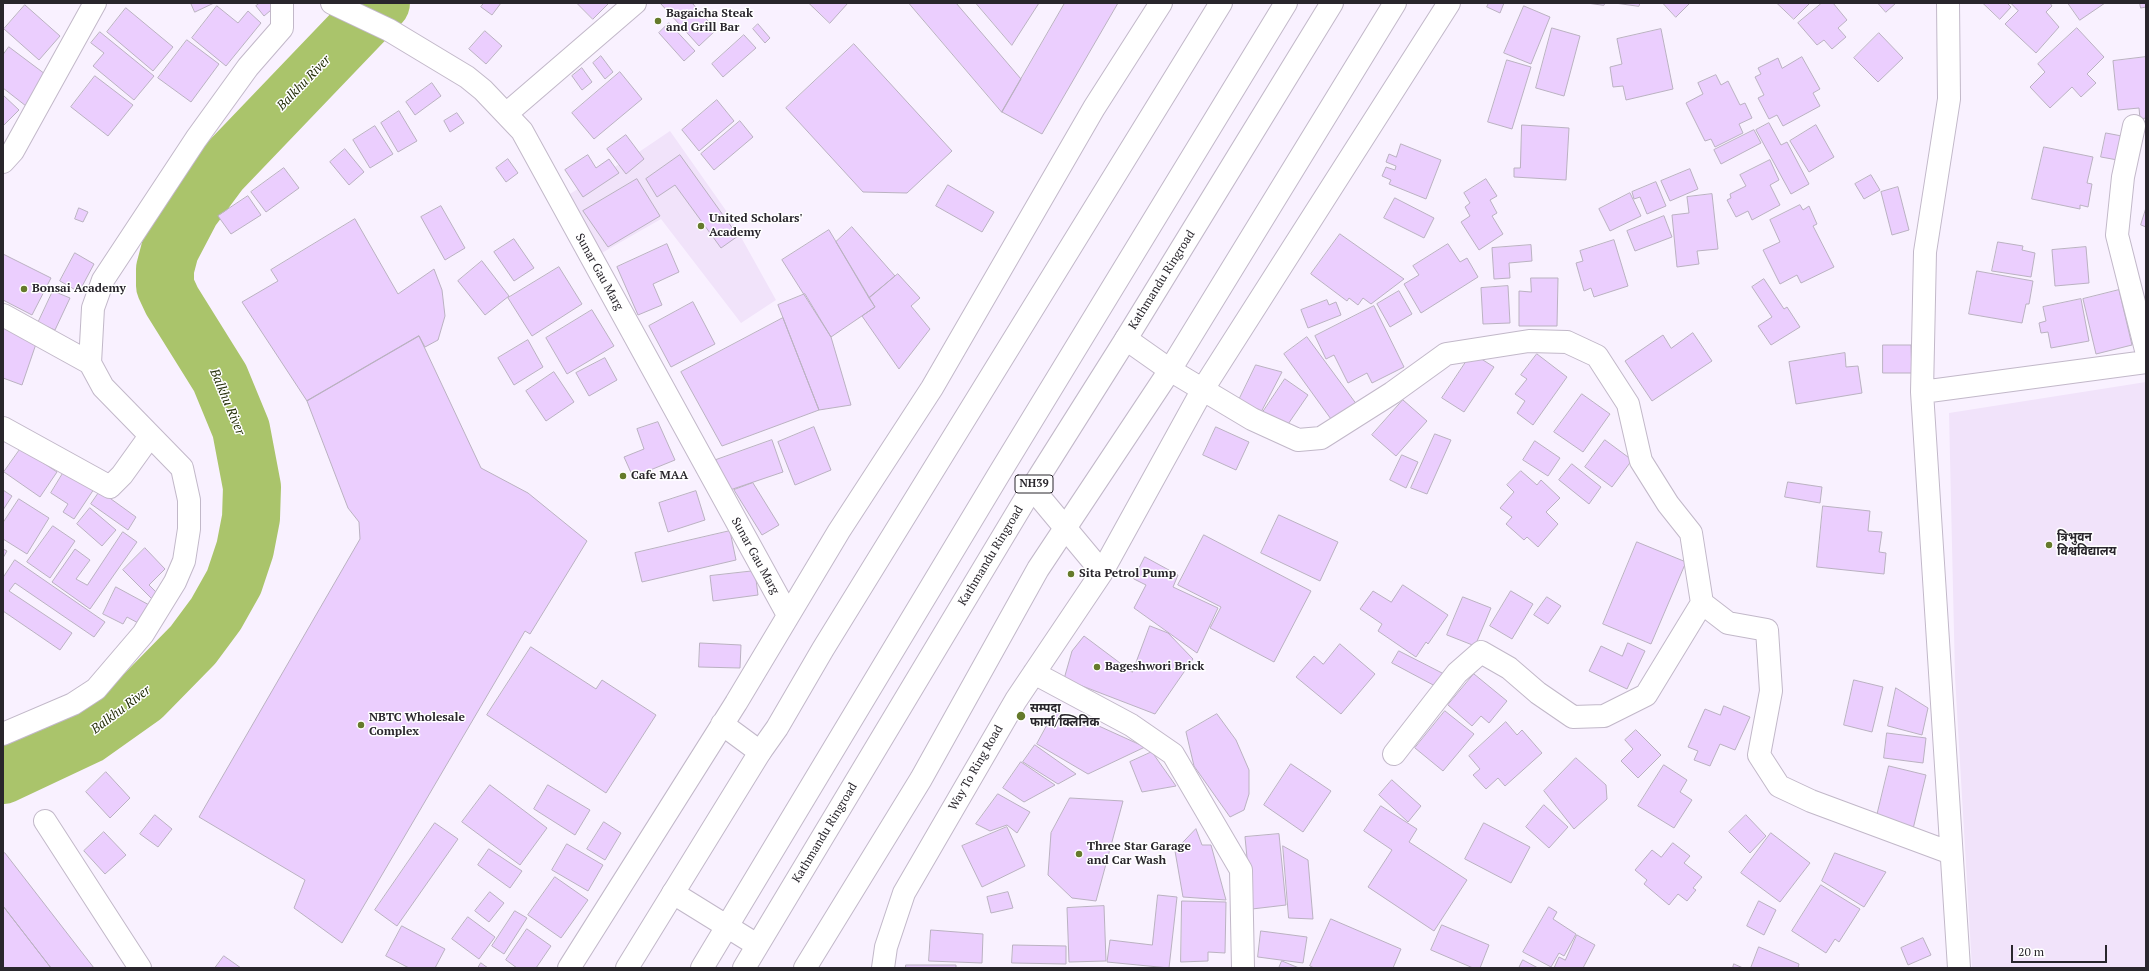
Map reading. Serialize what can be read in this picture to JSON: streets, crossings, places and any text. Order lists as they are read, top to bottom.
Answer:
{
  "streets": {
    "main road": [
      "Sunar Gau Marg",
      "Kathmandu Ringroad",
      "NH39",
      "Way To Ring Road"
    ]
  },
  "water": ["Balkhu River"],
  "places": [
    "Bagaicha Steak and Grill Bar",
    "United Scholars' Academy",
    "Bonsai Academy",
    "Cafe MAA",
    "त्रिभुवन विश्वविद्यालय",
    "Sita Petrol Pump",
    "Bageshwori Brick",
    "सम्पदा फार्मा/क्लिनिक",
    "NBTC Wholesale Complex",
    "Three Star Garage and Car Wash"
  ],
  "scale_bar": "20 m"
}
